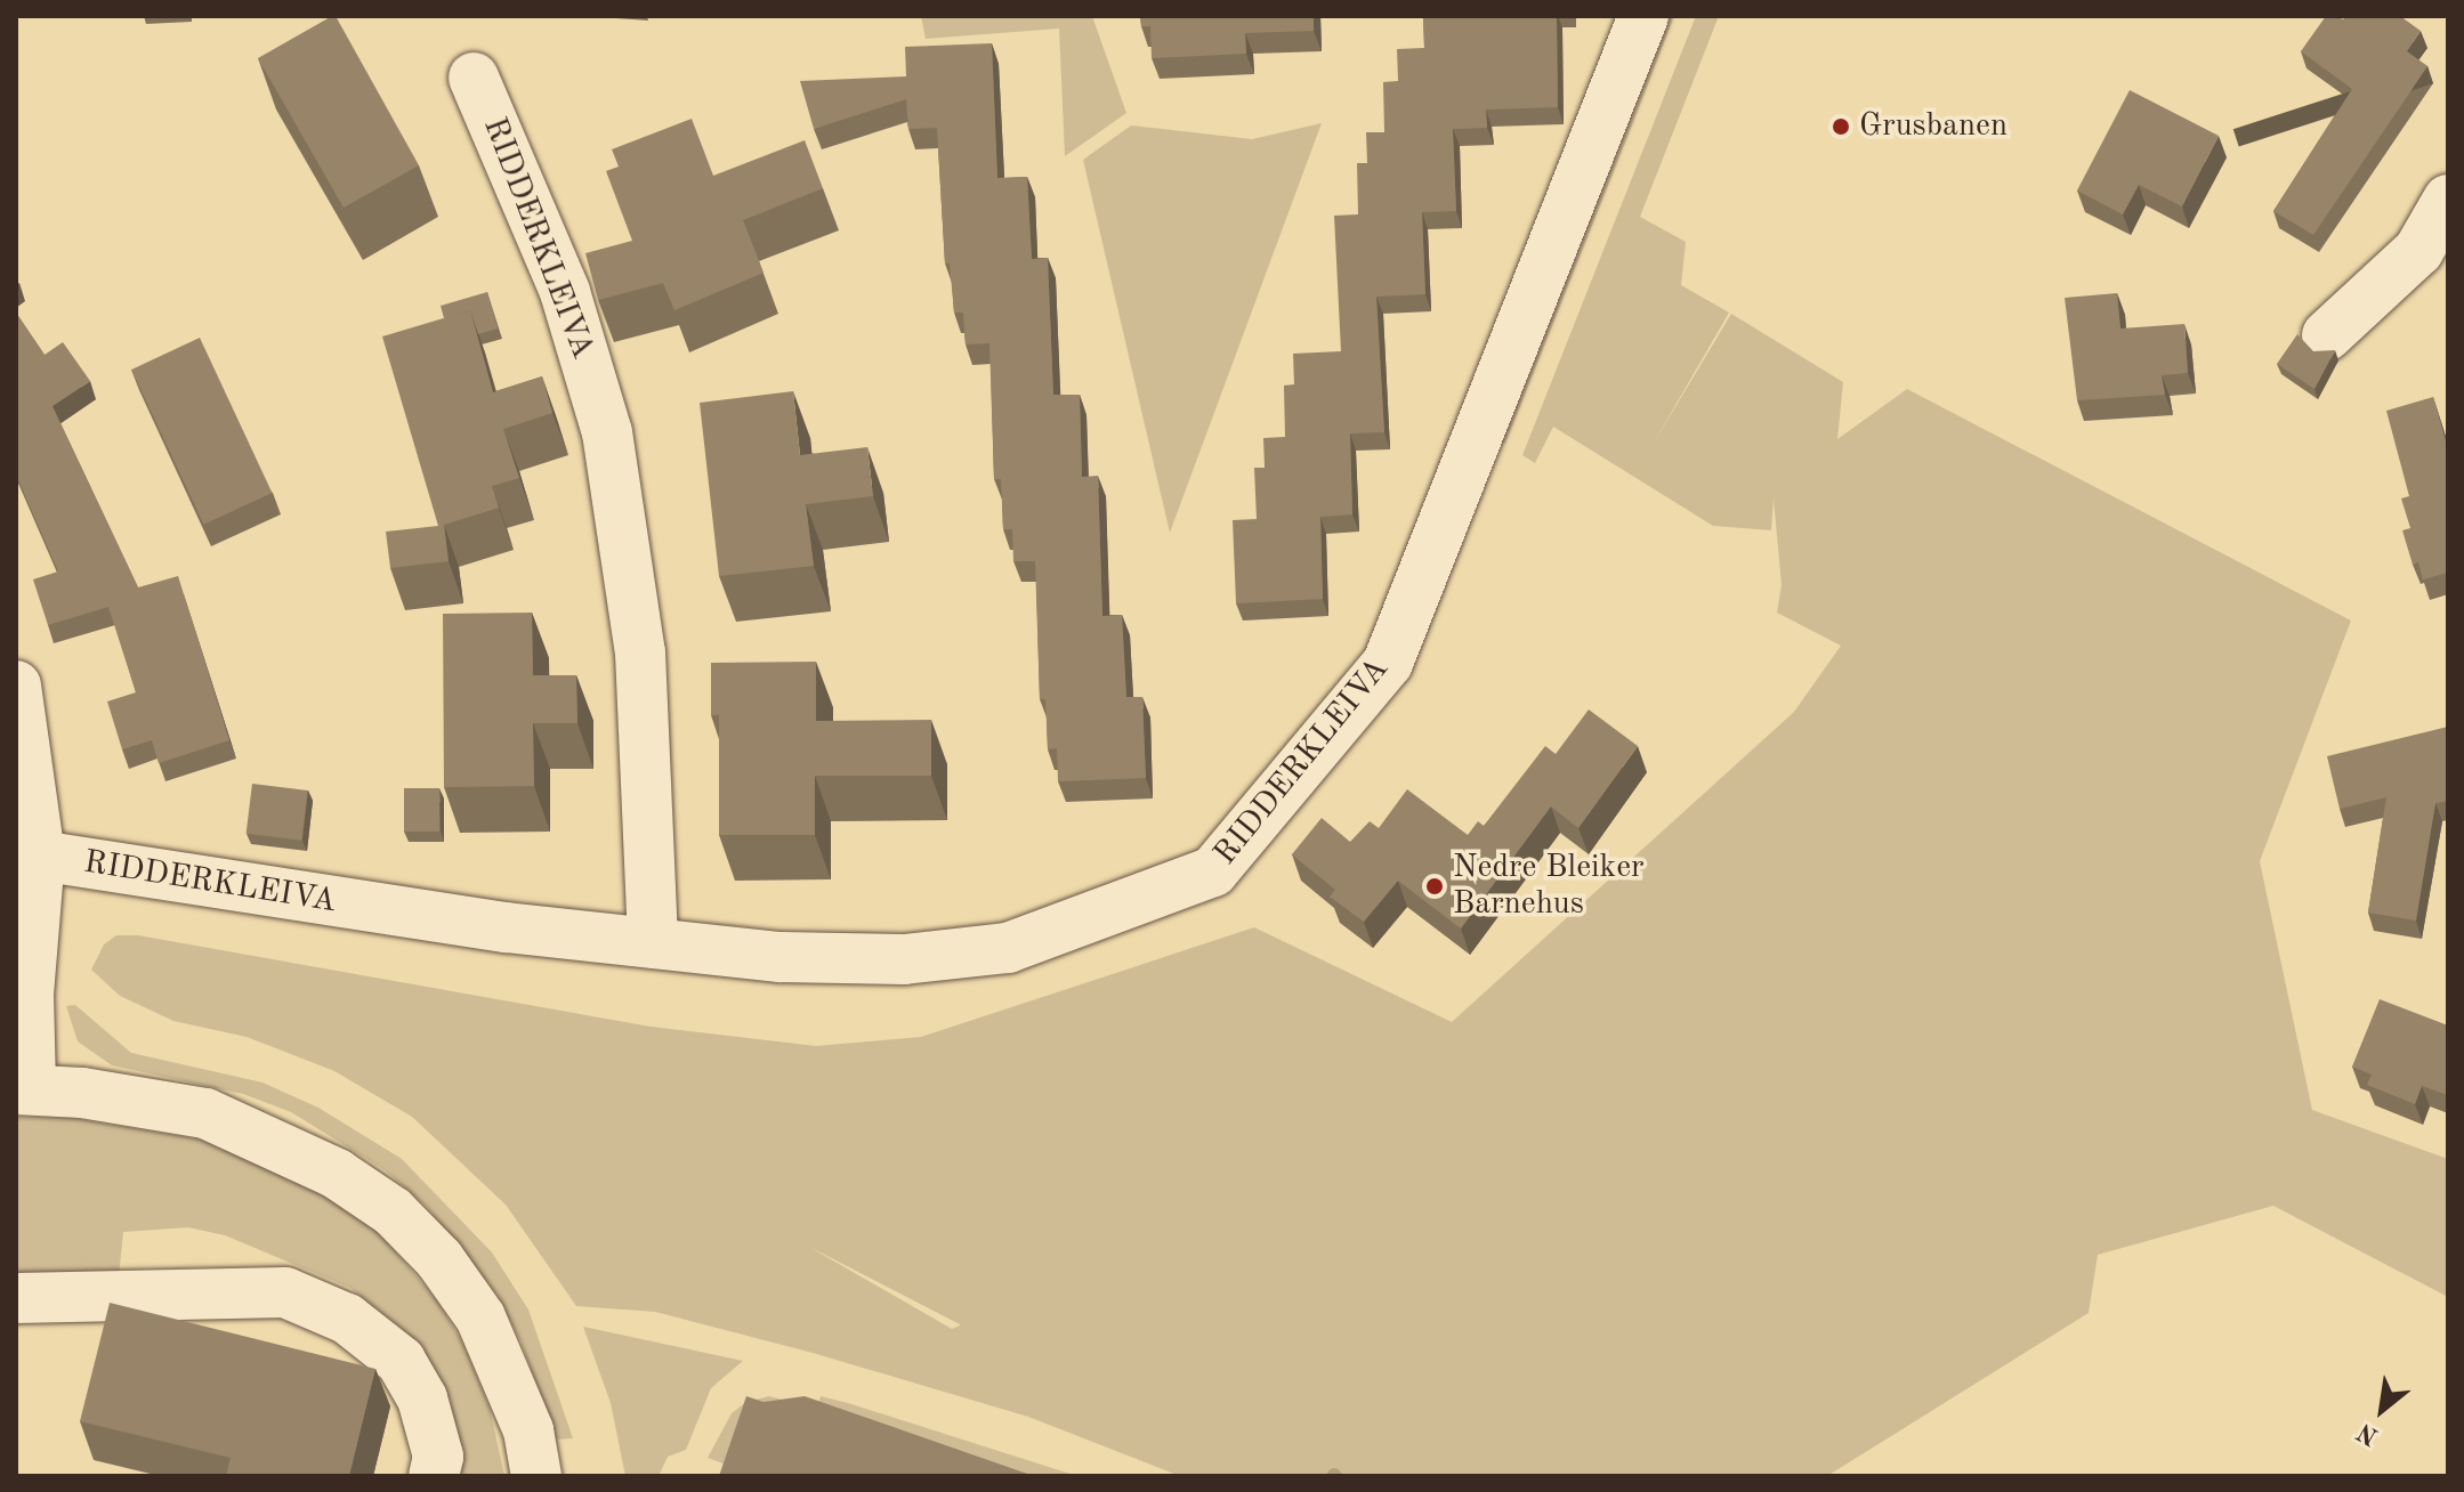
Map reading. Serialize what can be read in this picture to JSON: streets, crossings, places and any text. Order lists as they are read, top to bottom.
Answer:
{
  "streets": {
    "street": ["RIDDERKLEIVA"]
  },
  "places": ["Grusbanen", "Nedre Bleiker Barnehus"],
  "north": "bottom left"
}
